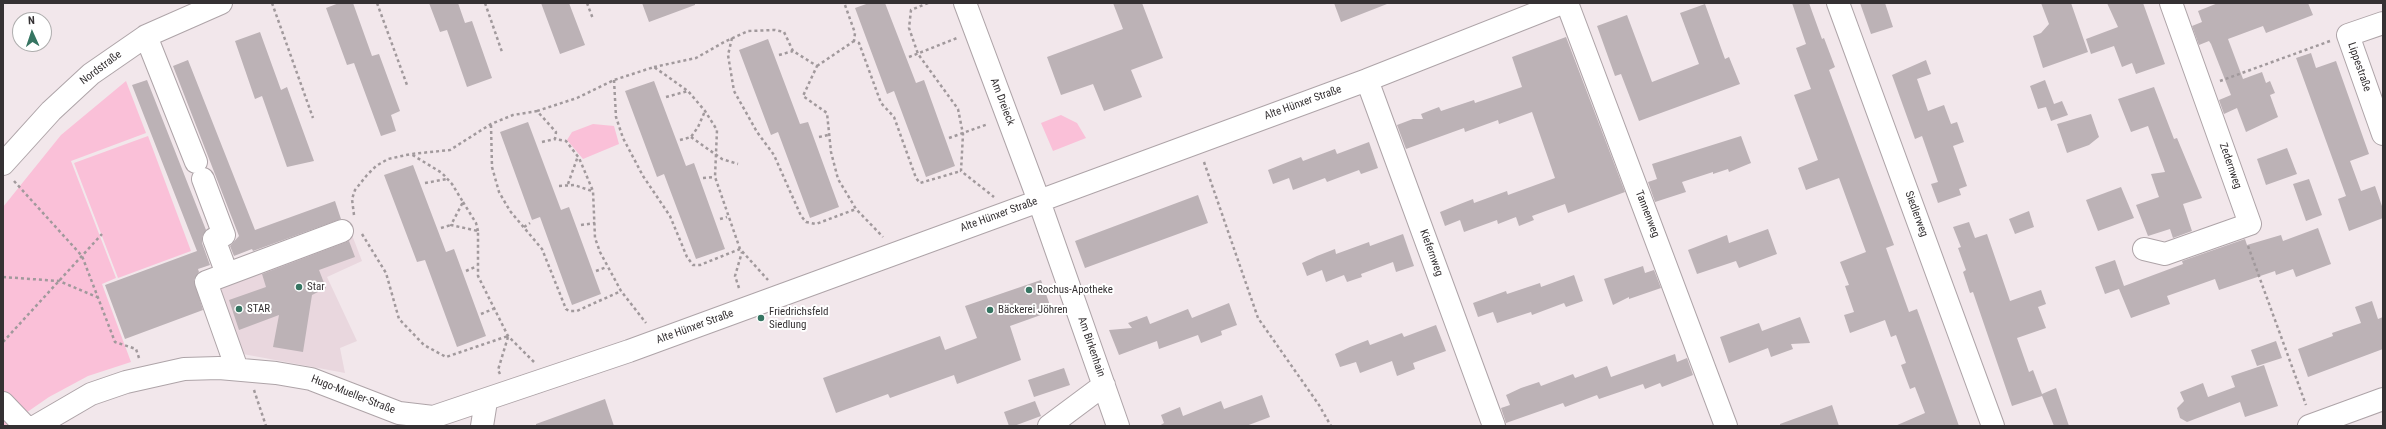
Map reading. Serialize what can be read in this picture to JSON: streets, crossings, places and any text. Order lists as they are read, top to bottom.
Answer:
{
  "streets": {
    "street": [
      "Lippestraße",
      "Nordstraße",
      "Am Dreieck",
      "Alte Hünxer Straße",
      "Zedernweg",
      "Tannenweg",
      "Siedlerweg",
      "Kiefernweg",
      "Am Birkenhain",
      "Hugo-Mueller-Straße"
    ]
  },
  "crossings": [
    ["Am Dreieck", "Alte Hünxer Straße"],
    ["Am Dreieck", "Am Birkenhain"],
    ["Alte Hünxer Straße", "Kiefernweg"],
    ["Alte Hünxer Straße", "Am Birkenhain"],
    ["Alte Hünxer Straße", "Hugo-Mueller-Straße"]
  ],
  "places": [
    "Star",
    "Rochus-Apotheke",
    "STAR",
    "Bäckerei Jöhren",
    "Friedrichsfeld Siedlung"
  ],
  "north": "top"
}
